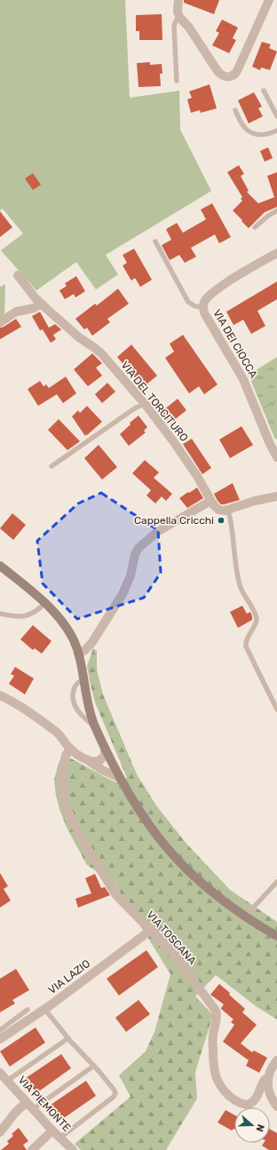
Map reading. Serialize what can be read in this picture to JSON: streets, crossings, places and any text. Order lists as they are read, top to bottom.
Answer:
{
  "streets": {
    "street": [
      "VIA DEI CIOCCA",
      "VIA DEL TORCITURO",
      "VIA TOSCANA",
      "VIA LAZIO",
      "VIA PIEMONTE"
    ]
  },
  "crossings": [
    ["VIA TOSCANA", "VIA LAZIO"]
  ],
  "places": ["Cappella Cricchi"],
  "north": "right"
}
